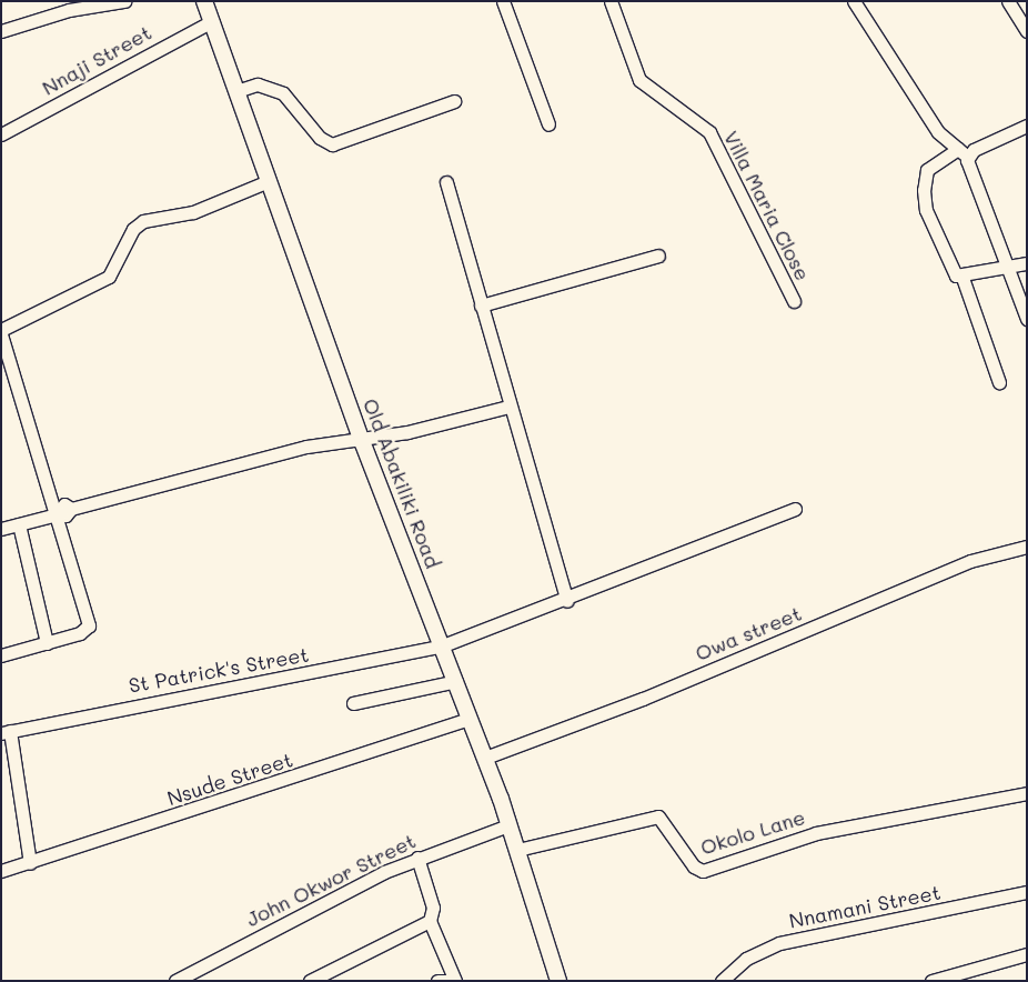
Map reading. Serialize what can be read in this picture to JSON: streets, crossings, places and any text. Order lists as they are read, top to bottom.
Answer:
{
  "streets": {
    "main road": ["Old Abakiliki Road"],
    "street": [
      "Nnaji Street",
      "Villa Maria Close",
      "Owa street",
      "St Patrick's Street",
      "Nsude Street",
      "Okolo Lane",
      "John Okwor Street",
      "Nnamani Street"
    ]
  },
  "crossings": [
    ["Nnaji Street", "Old Abakiliki Road"],
    ["Old Abakiliki Road", "Owa street"],
    ["Old Abakiliki Road", "St Patrick's Street"],
    ["Old Abakiliki Road", "Nsude Street"],
    ["Old Abakiliki Road", "Okolo Lane"],
    ["Old Abakiliki Road", "John Okwor Street"]
  ]
}
